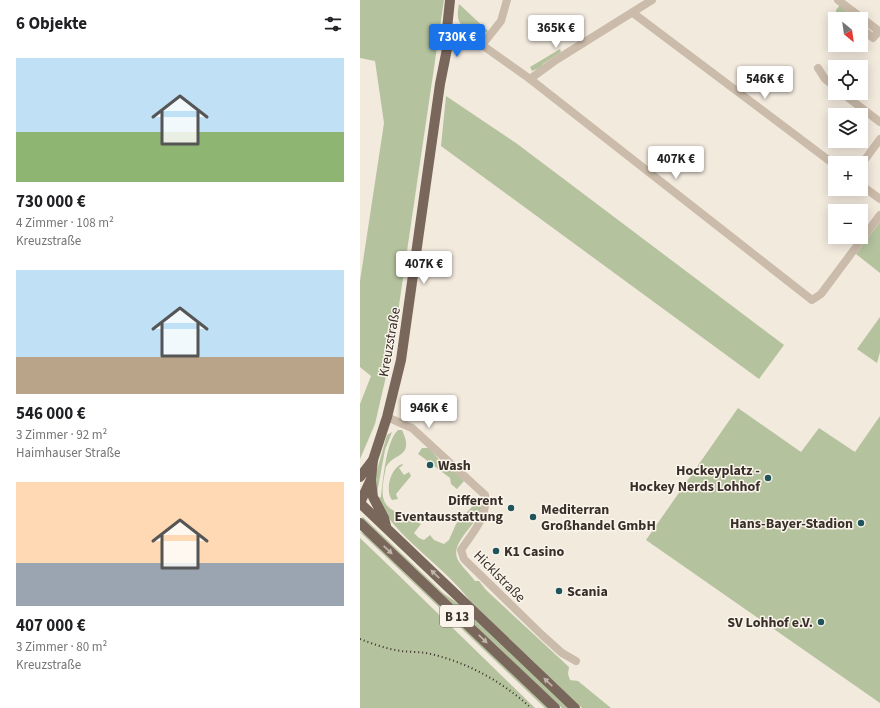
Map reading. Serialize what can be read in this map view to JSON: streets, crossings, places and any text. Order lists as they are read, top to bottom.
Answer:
{
  "streets": {
    "main road": ["Kreuzstraße", "B 13"],
    "street": ["Hicklstraße"]
  },
  "crossings": [
    ["Kreuzstraße", "Hicklstraße"],
    ["Kreuzstraße", "B 13"]
  ],
  "places": [
    "Wash",
    "Hockeyplatz - Hockey Nerds Lohhof",
    "Different Eventausstattung",
    "Mediterran Großhandel GmbH",
    "Hans-Bayer-Stadion",
    "K1 Casino",
    "Scania",
    "SV Lohhof e.V."
  ],
  "north": "bottom right",
  "page": {
    "heading": "6 Objekte",
    "map_buttons": ["+", "−"],
    "price": [
      "365K €",
      "730K €",
      "546K €",
      "407K €",
      "407K €",
      "946K €"
    ],
    "list": [
      {
        "name": "730 000 €",
        "note": "4 Zimmer · 108 m² · Kreuzstraße"
      },
      {
        "name": "546 000 €",
        "note": "3 Zimmer · 92 m² · Haimhauser Straße"
      },
      {
        "name": "407 000 €",
        "note": "3 Zimmer · 80 m² · Kreuzstraße"
      }
    ]
  }
}
